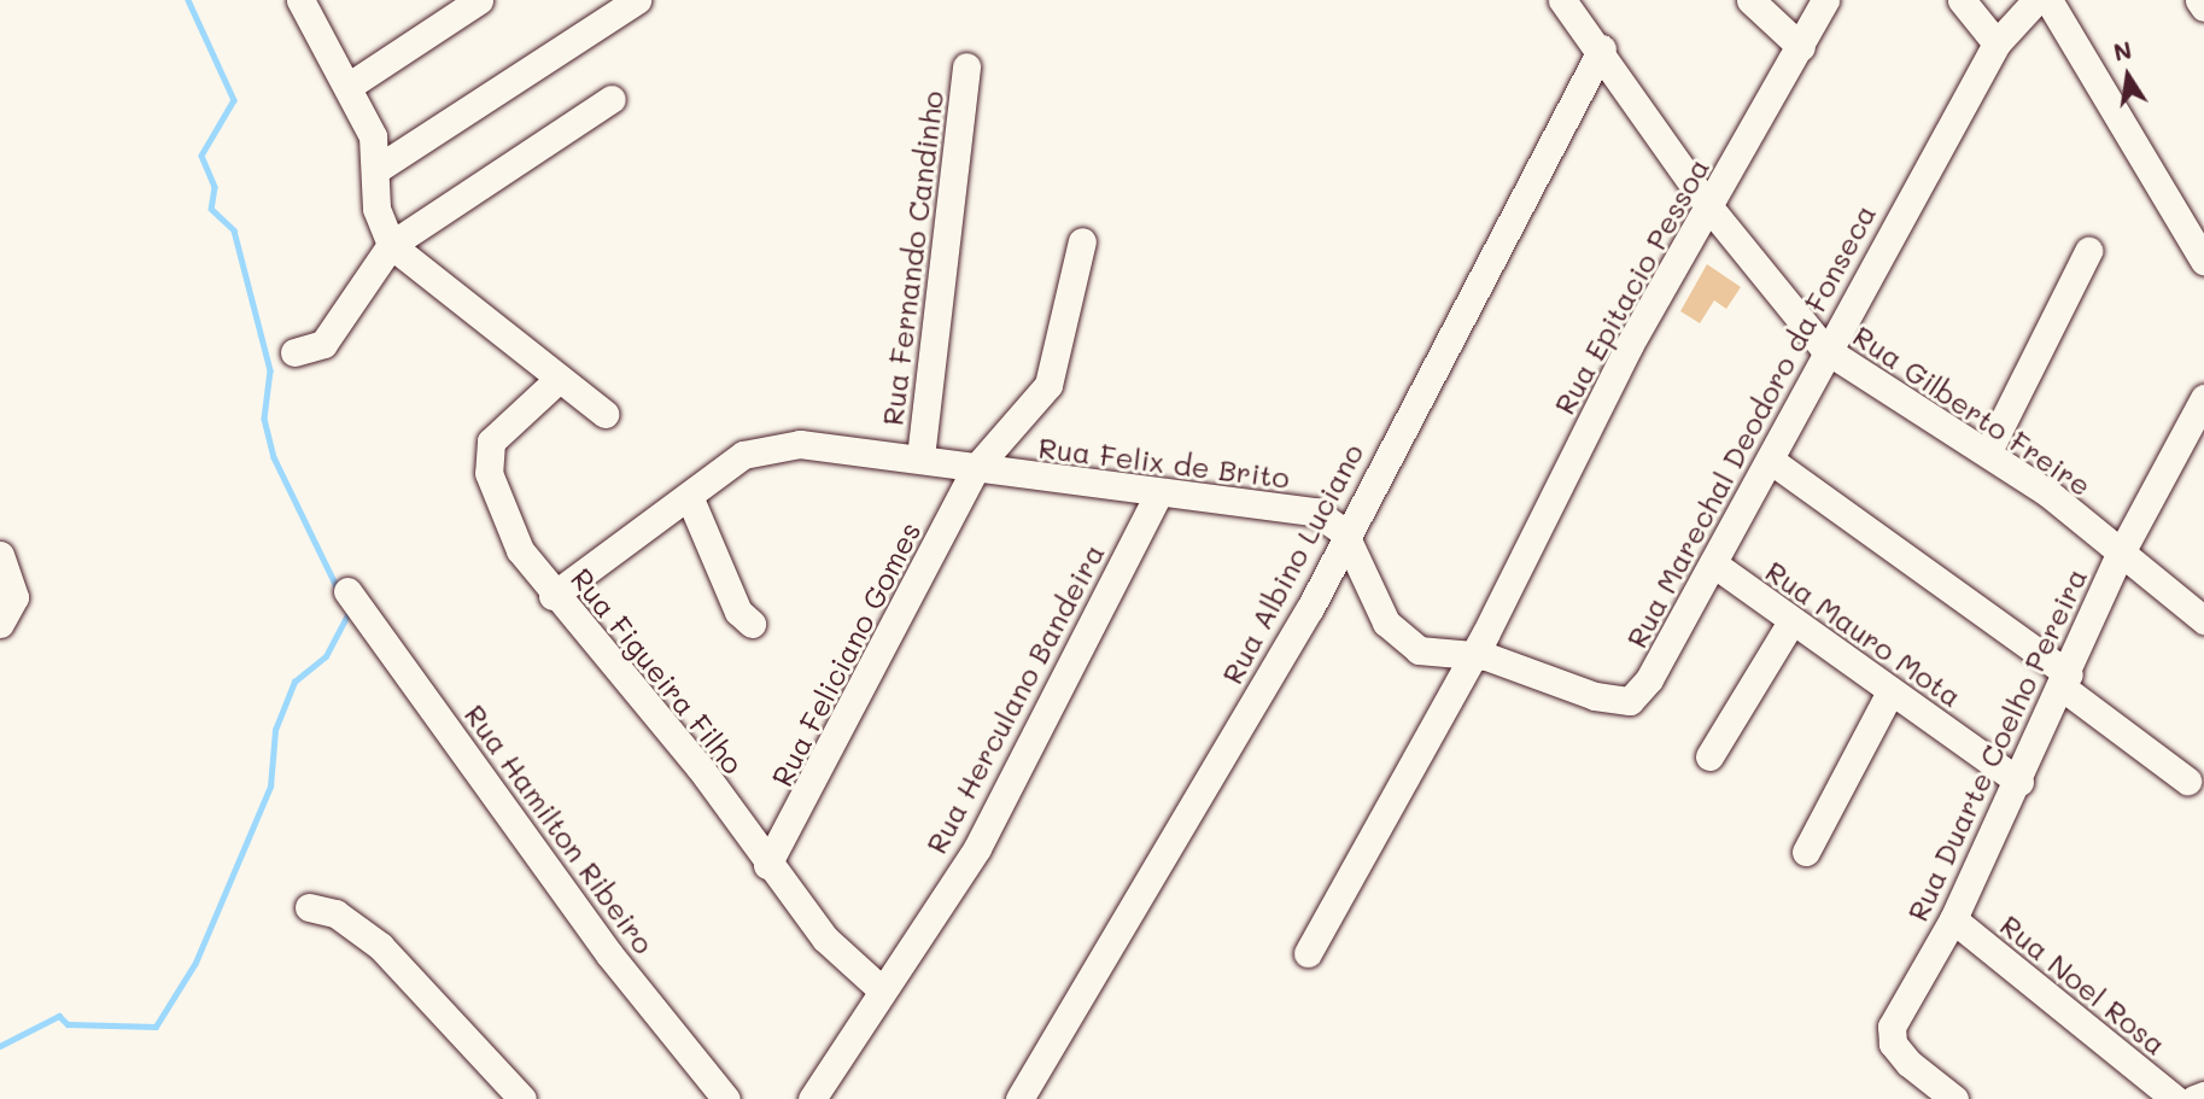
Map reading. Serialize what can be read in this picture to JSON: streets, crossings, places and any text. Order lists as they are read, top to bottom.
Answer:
{
  "streets": {
    "street": [
      "Rua Fernando Candinho",
      "Rua Epitacio Pessoa",
      "Rua Gilberto Freire",
      "Rua Marechal Deodoro da Fonseca",
      "Rua Felix de Brito",
      "Rua Albino Luciano",
      "Rua Mauro Mota",
      "Rua Feliciano Gomes",
      "Rua Figueira Filho",
      "Rua Herculano Bandeira",
      "Rua Duarte Coelho Pereira",
      "Rua Hamilton Ribeiro",
      "Rua Noel Rosa"
    ]
  },
  "crossings": [
    ["Rua Fernando Candinho", "Rua Felix de Brito"],
    ["Rua Epitacio Pessoa", "Rua Gilberto Freire"],
    ["Rua Epitacio Pessoa", "Rua Marechal Deodoro da Fonseca"],
    ["Rua Gilberto Freire", "Rua Marechal Deodoro da Fonseca"],
    ["Rua Gilberto Freire", "Rua Albino Luciano"],
    ["Rua Gilberto Freire", "Rua Duarte Coelho Pereira"],
    ["Rua Marechal Deodoro da Fonseca", "Rua Mauro Mota"],
    ["Rua Felix de Brito", "Rua Albino Luciano"],
    ["Rua Felix de Brito", "Rua Feliciano Gomes"],
    ["Rua Felix de Brito", "Rua Figueira Filho"],
    ["Rua Felix de Brito", "Rua Herculano Bandeira"],
    ["Rua Mauro Mota", "Rua Duarte Coelho Pereira"],
    ["Rua Feliciano Gomes", "Rua Figueira Filho"],
    ["Rua Figueira Filho", "Rua Herculano Bandeira"],
    ["Rua Duarte Coelho Pereira", "Rua Noel Rosa"]
  ],
  "north": "top"
}
